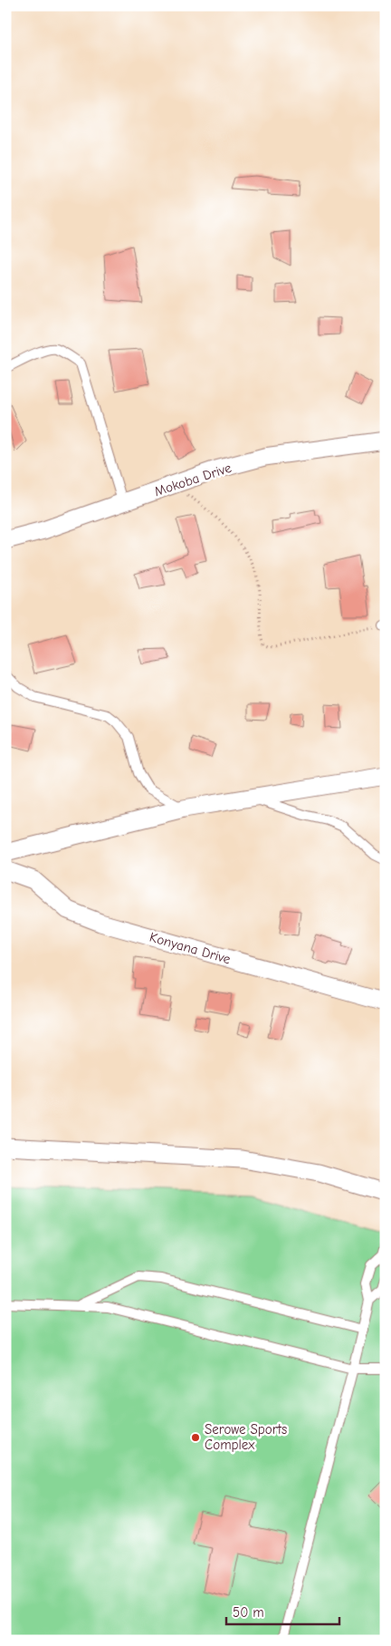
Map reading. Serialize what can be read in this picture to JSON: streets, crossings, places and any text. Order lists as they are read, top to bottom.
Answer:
{
  "streets": {
    "street": ["Mokoba Drive", "Konyana Drive"]
  },
  "places": ["Serowe Sports Complex"],
  "scale_bar": "50 m"
}
